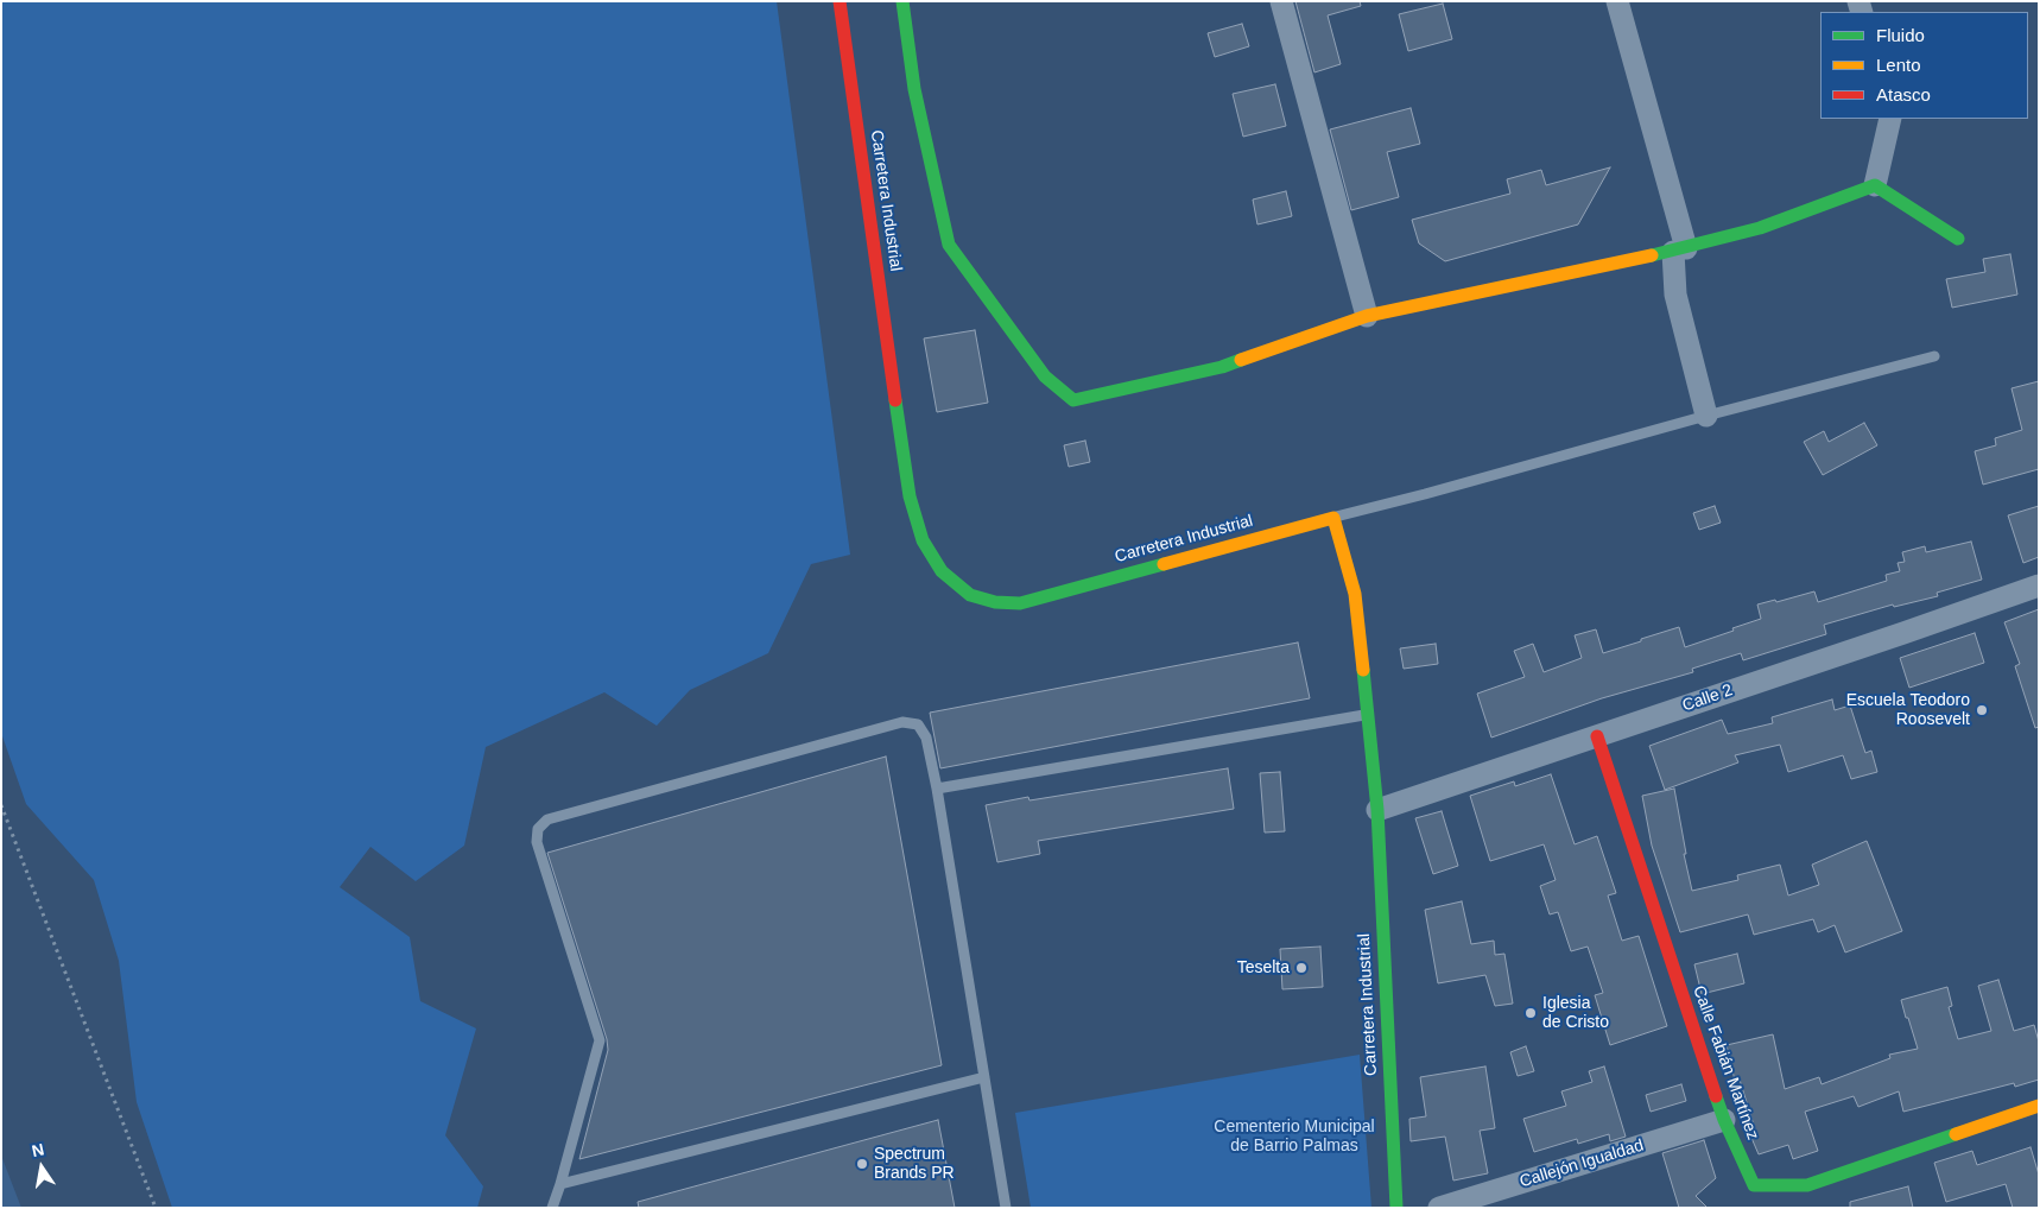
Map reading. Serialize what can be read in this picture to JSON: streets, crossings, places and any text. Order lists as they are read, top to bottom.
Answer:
{
  "streets": {
    "street": [
      "Carretera Industrial",
      "Calle 2",
      "Calle Fabián Martínez",
      "Callejón Igualdad"
    ]
  },
  "crossings": [
    ["Carretera Industrial", "Calle 2"],
    ["Calle 2", "Calle Fabián Martínez"],
    ["Calle Fabián Martínez", "Callejón Igualdad"]
  ],
  "parks": ["Cementerio Municipal de Barrio Palmas"],
  "places": [
    "Escuela Teodoro Roosevelt",
    "Teselta",
    "Iglesia de Cristo",
    "Spectrum Brands PR"
  ],
  "legend": ["Fluido", "Lento", "Atasco"],
  "north": "top"
}
